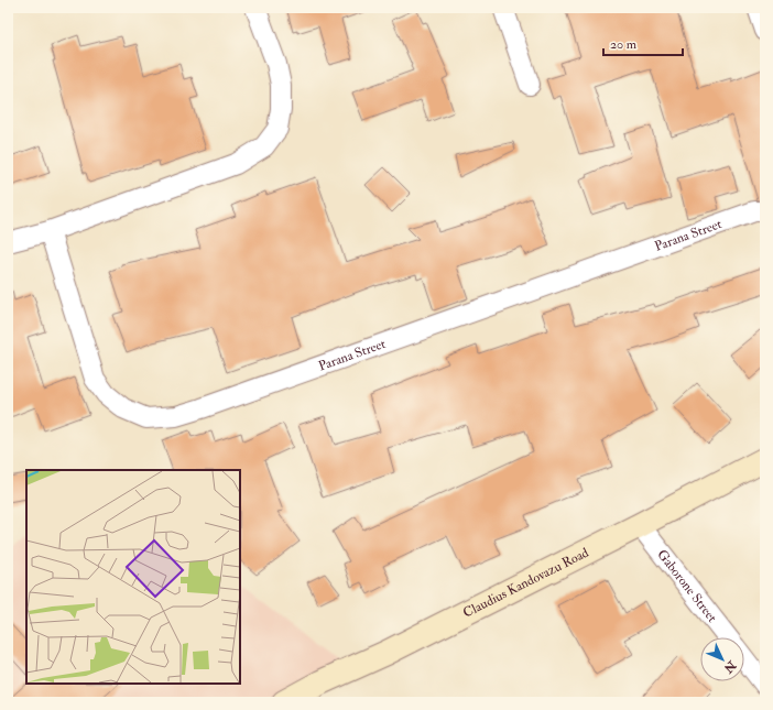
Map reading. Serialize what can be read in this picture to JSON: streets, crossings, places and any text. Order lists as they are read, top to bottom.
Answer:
{
  "streets": {
    "street": ["Parana Street", "Claudius Kandovazu Road", "Gaborone Street"]
  },
  "crossings": [
    ["Claudius Kandovazu Road", "Gaborone Street"]
  ],
  "scale_bar": "20 m",
  "north": "bottom right"
}
